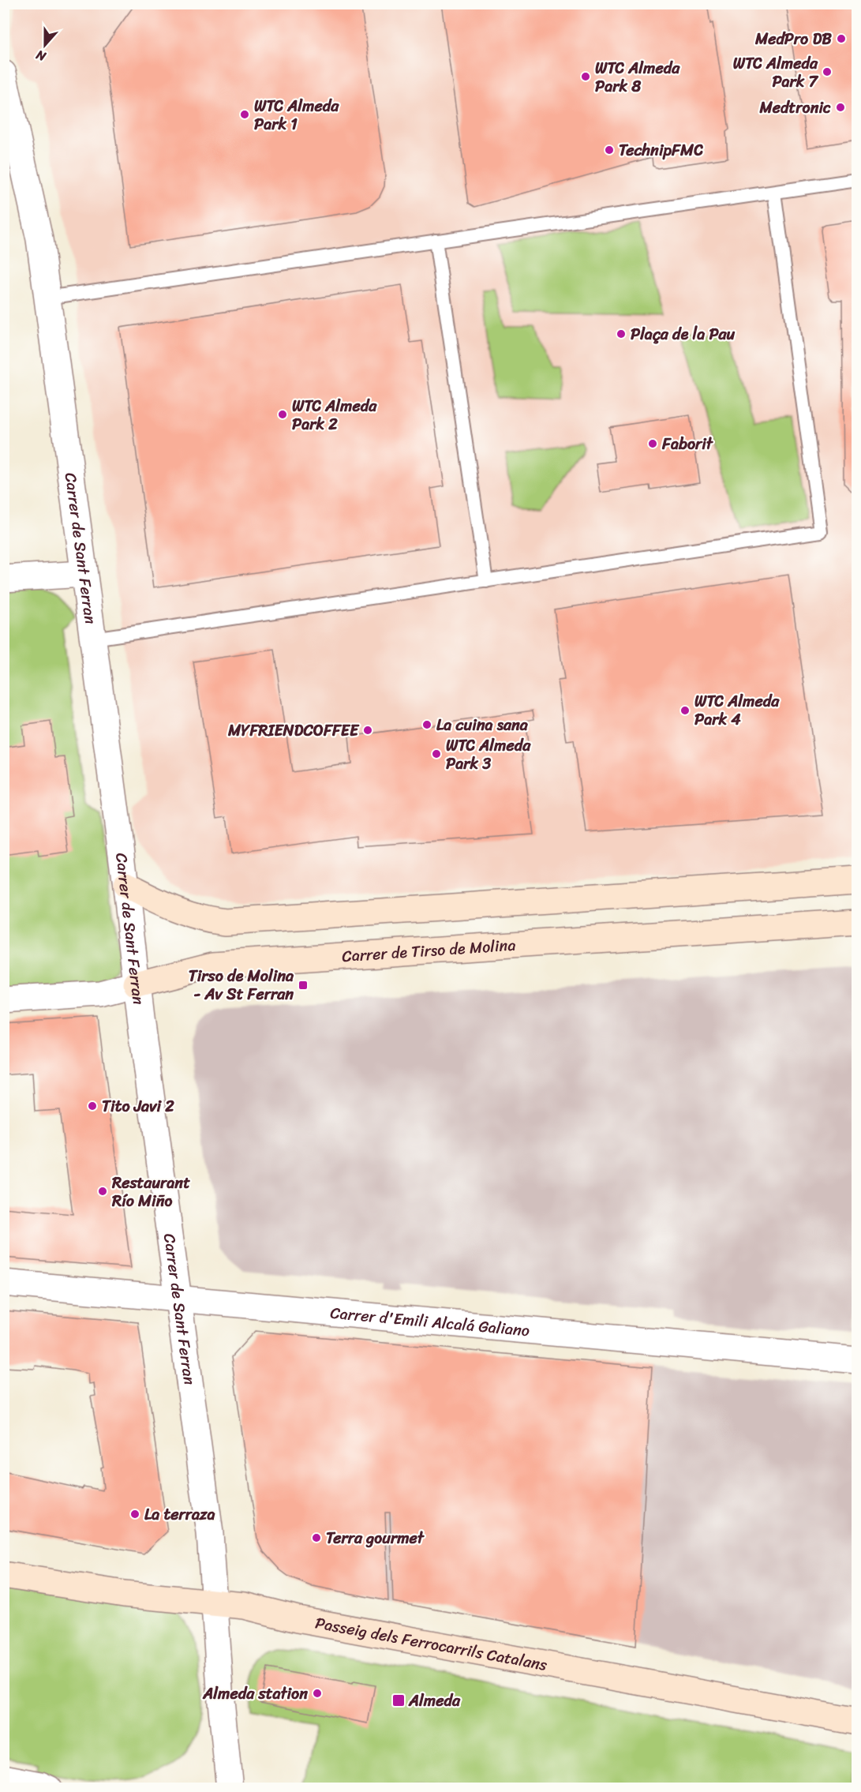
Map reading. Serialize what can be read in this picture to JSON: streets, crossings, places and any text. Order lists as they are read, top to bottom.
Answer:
{
  "streets": {
    "street": [
      "Carrer de Sant Ferran",
      "Carrer de Tirso de Molina",
      "Carrer d'Emili Alcalá Galiano",
      "Passeig dels Ferrocarrils Catalans"
    ]
  },
  "crossings": [
    ["Carrer de Sant Ferran", "Carrer de Tirso de Molina"],
    ["Carrer de Sant Ferran", "Carrer d'Emili Alcalá Galiano"],
    ["Carrer de Sant Ferran", "Passeig dels Ferrocarrils Catalans"]
  ],
  "places": {
    "other": [
      "MedPro DB",
      "WTC Almeda Park 7",
      "WTC Almeda Park 8",
      "Medtronic",
      "WTC Almeda Park 1",
      "TechnipFMC",
      "Plaça de la Pau",
      "WTC Almeda Park 2",
      "Faborit",
      "WTC Almeda Park 4",
      "La cuina sana",
      "MYFRIENDCOFFEE",
      "WTC Almeda Park 3",
      "Tito Javi 2",
      "Restaurant Río Miño",
      "La terraza",
      "Terra gourmet",
      "Almeda station"
    ],
    "transit": ["Tirso de Molina - Av St Ferran", "Almeda"]
  },
  "north": "bottom"
}
